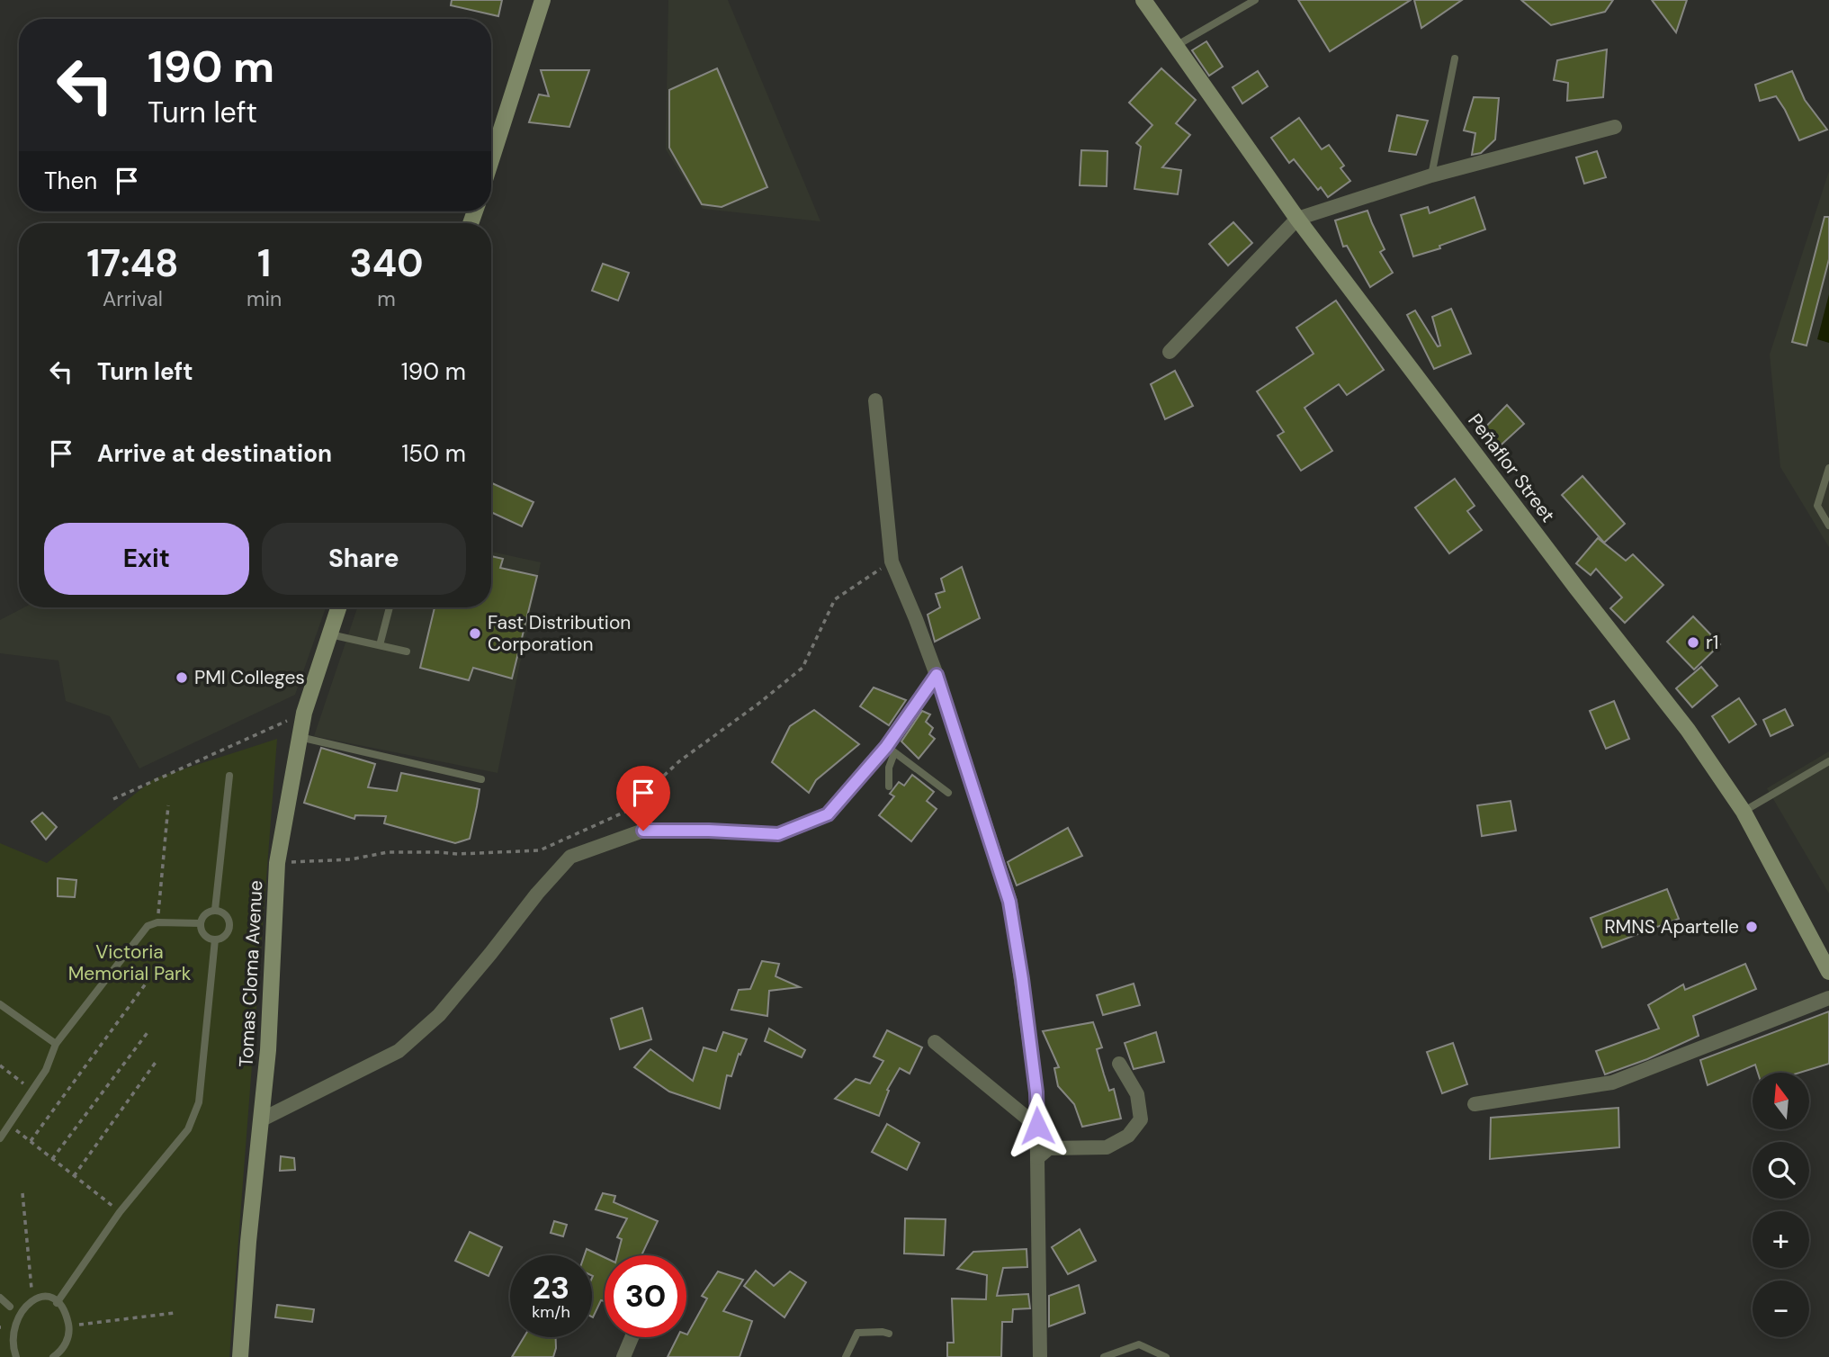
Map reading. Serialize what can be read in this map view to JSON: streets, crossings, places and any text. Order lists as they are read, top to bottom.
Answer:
{
  "streets": {
    "main road": ["Peñaflor Street", "Tomas Cloma Avenue"]
  },
  "parks": ["Victoria Memorial Park"],
  "places": [
    "Fast Distribution Corporation",
    "r1",
    "PMI Colleges",
    "RMNS Apartelle"
  ],
  "north": "top",
  "page": {
    "turn": ["190 m", "Turn left"],
    "then": "Then",
    "eta": [
      "17:48",
      "Arrival",
      "1",
      "min",
      "340",
      "m"
    ],
    "list": [
      {
        "name": "Turn left",
        "value": "190 m"
      },
      {
        "name": "Arrive at destination",
        "value": "150 m"
      }
    ],
    "buttons": ["Exit", "Share"],
    "map_buttons": ["+", "−"],
    "speed": "23 km/h",
    "limit": "30"
  }
}
